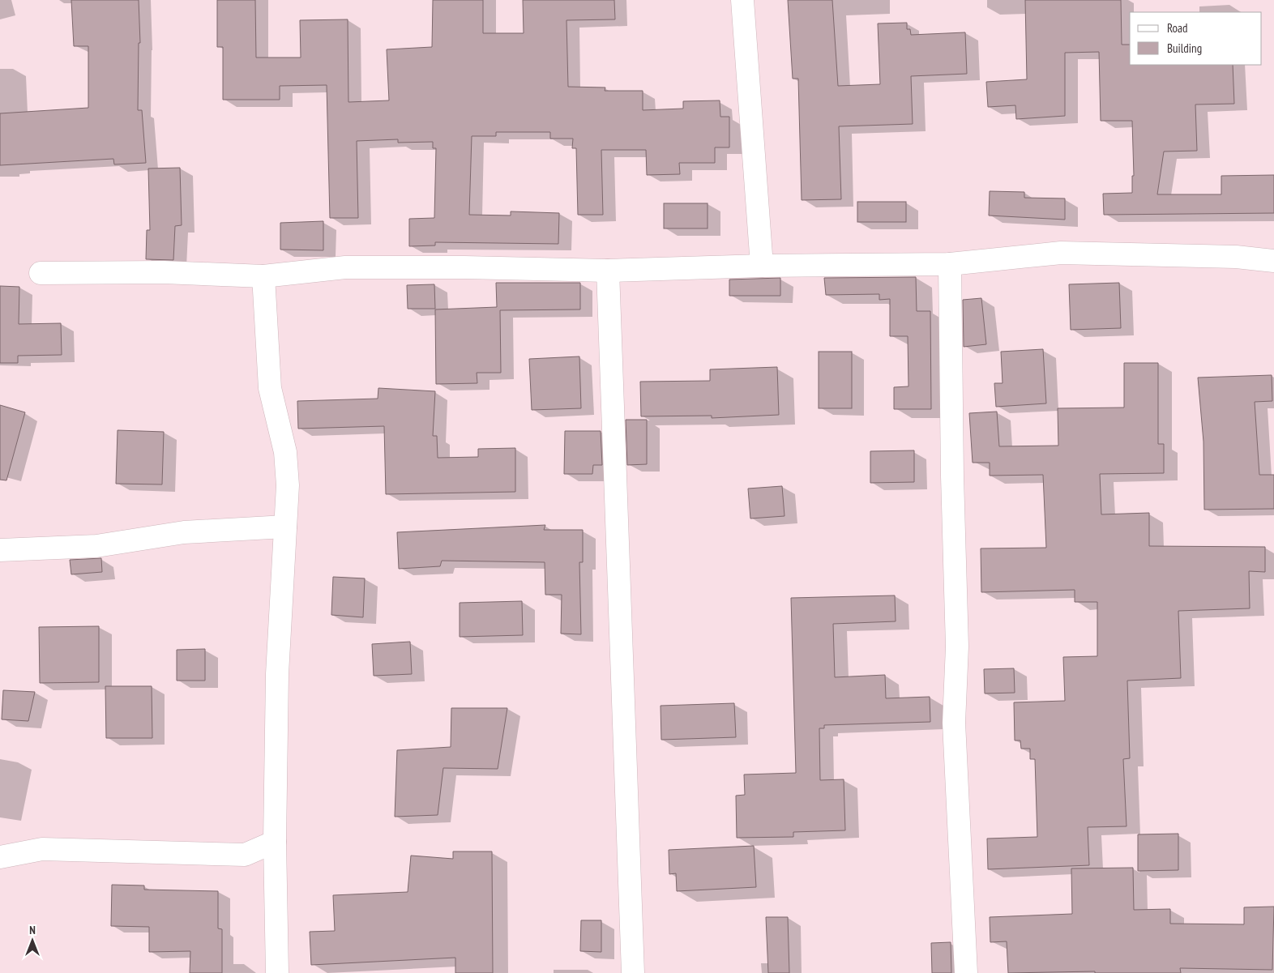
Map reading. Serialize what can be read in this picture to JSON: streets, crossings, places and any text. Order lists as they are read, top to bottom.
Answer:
{
  "legend": ["Road", "Building"],
  "north": "top"
}
